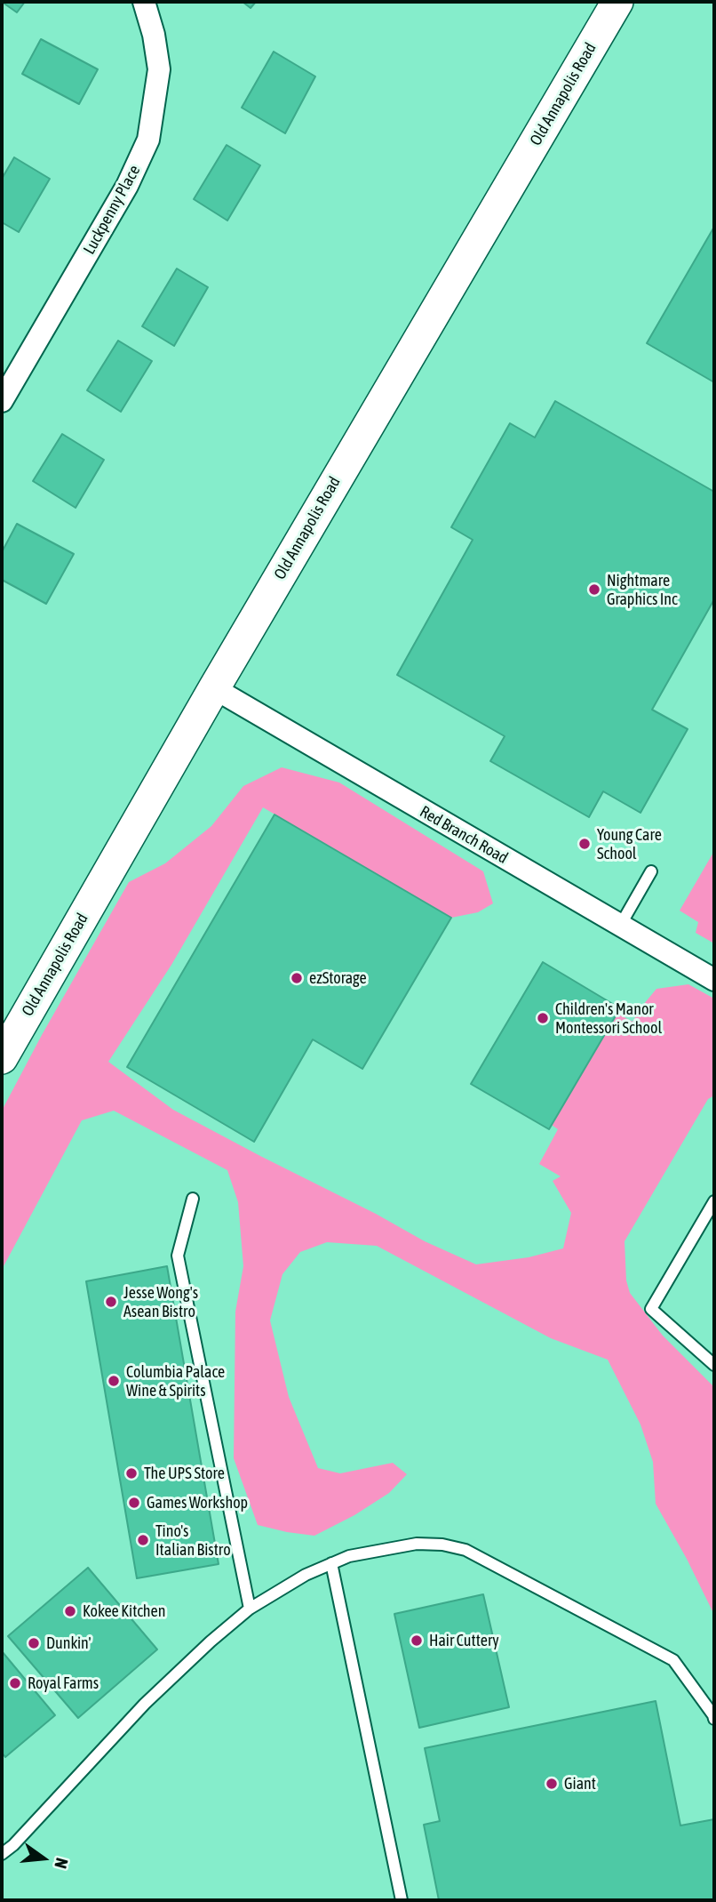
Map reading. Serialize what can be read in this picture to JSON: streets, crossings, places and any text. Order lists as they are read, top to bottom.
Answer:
{
  "streets": {
    "main road": ["Old Annapolis Road"],
    "street": ["Luckpenny Place", "Red Branch Road"]
  },
  "crossings": [
    ["Old Annapolis Road", "Red Branch Road"]
  ],
  "places": [
    "Nightmare Graphics Inc",
    "Young Care School",
    "ezStorage",
    "Children's Manor Montessori School",
    "Jesse Wong's Asean Bistro",
    "Columbia Palace Wine & Spirits",
    "The UPS Store",
    "Games Workshop",
    "Tino's Italian Bistro",
    "Kokee Kitchen",
    "Hair Cuttery",
    "Dunkin'",
    "Royal Farms",
    "Giant"
  ],
  "north": "right"
}
